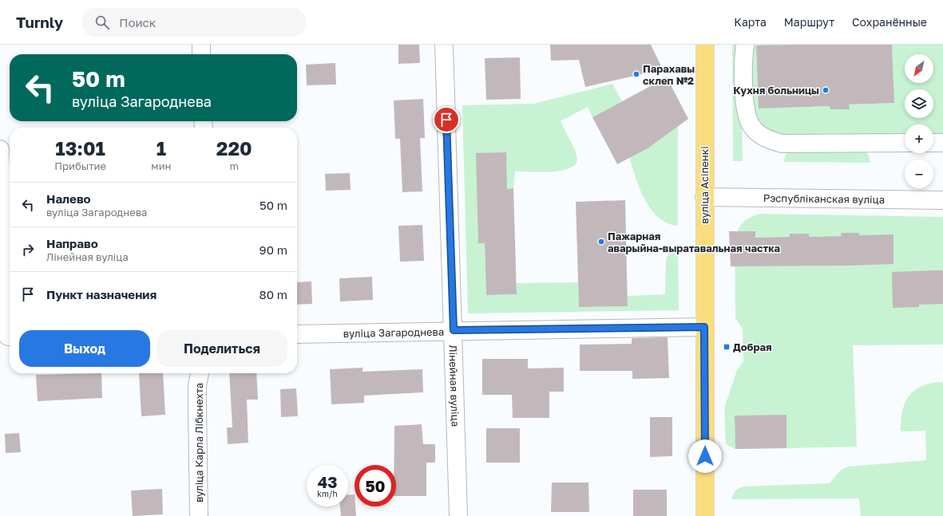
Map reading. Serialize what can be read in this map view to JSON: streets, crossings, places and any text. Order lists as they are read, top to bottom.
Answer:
{
  "streets": {
    "main road": ["вуліца Асіпенкі"],
    "street": [
      "Рэспубліканская вуліца",
      "вуліца Загароднева",
      "Лінейная вуліца",
      "вуліца Карла Лібкнехта"
    ]
  },
  "crossings": [
    ["вуліца Асіпенкі", "Рэспубліканская вуліца"],
    ["вуліца Асіпенкі", "вуліца Загароднева"],
    ["вуліца Загароднева", "Лінейная вуліца"]
  ],
  "places": {
    "other": ["Парахавы склеп №2", "Кухня больницы", "Пажарная аварыйна-выратавальная частка"],
    "transit": ["Добрая"]
  },
  "north": "bottom left",
  "page": {
    "header": "Turnly",
    "search": "Поиск",
    "nav": ["Карта", "Маршрут", "Сохранённые"],
    "map_buttons": ["+", "−"],
    "turn": ["50 m", "вуліца Загароднева"],
    "eta": [
      "13:01",
      "Прибытие",
      "1",
      "мин",
      "220",
      "m"
    ],
    "list": [
      {
        "name": "Налево",
        "note": "вуліца Загароднева",
        "value": "50 m"
      },
      {
        "name": "Направо",
        "note": "Лінейная вуліца",
        "value": "90 m"
      },
      {
        "name": "Пункт назначения",
        "value": "80 m"
      }
    ],
    "buttons": ["Выход", "Поделиться"],
    "speed": "43 km/h",
    "limit": "50"
  }
}
